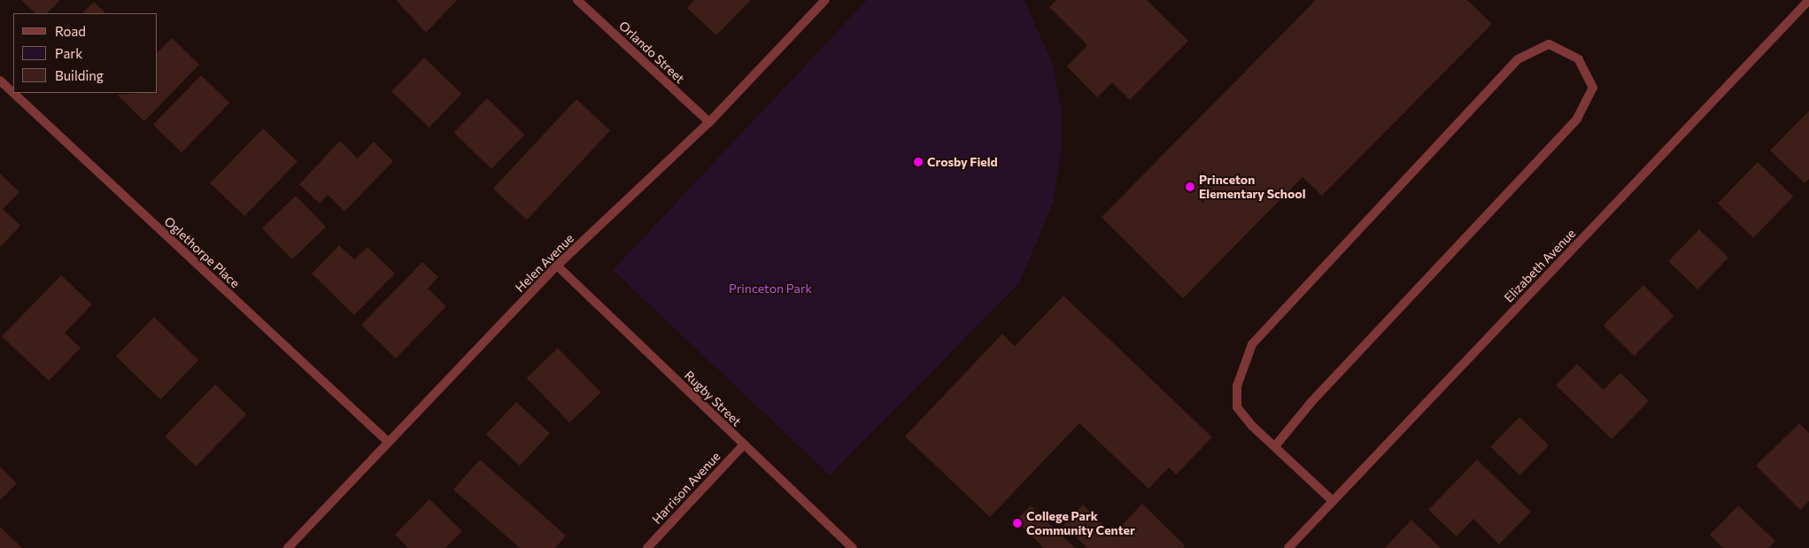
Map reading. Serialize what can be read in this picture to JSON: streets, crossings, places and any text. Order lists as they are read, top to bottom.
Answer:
{
  "streets": {
    "street": [
      "Orlando Street",
      "Oglethorpe Place",
      "Helen Avenue",
      "Elizabeth Avenue",
      "Rugby Street",
      "Harrison Avenue"
    ]
  },
  "crossings": [
    ["Orlando Street", "Helen Avenue"],
    ["Oglethorpe Place", "Helen Avenue"],
    ["Helen Avenue", "Rugby Street"],
    ["Rugby Street", "Harrison Avenue"]
  ],
  "parks": ["Princeton Park"],
  "places": ["Crosby Field", "Princeton Elementary School", "College Park Community Center"],
  "legend": ["Road", "Park", "Building"]
}
